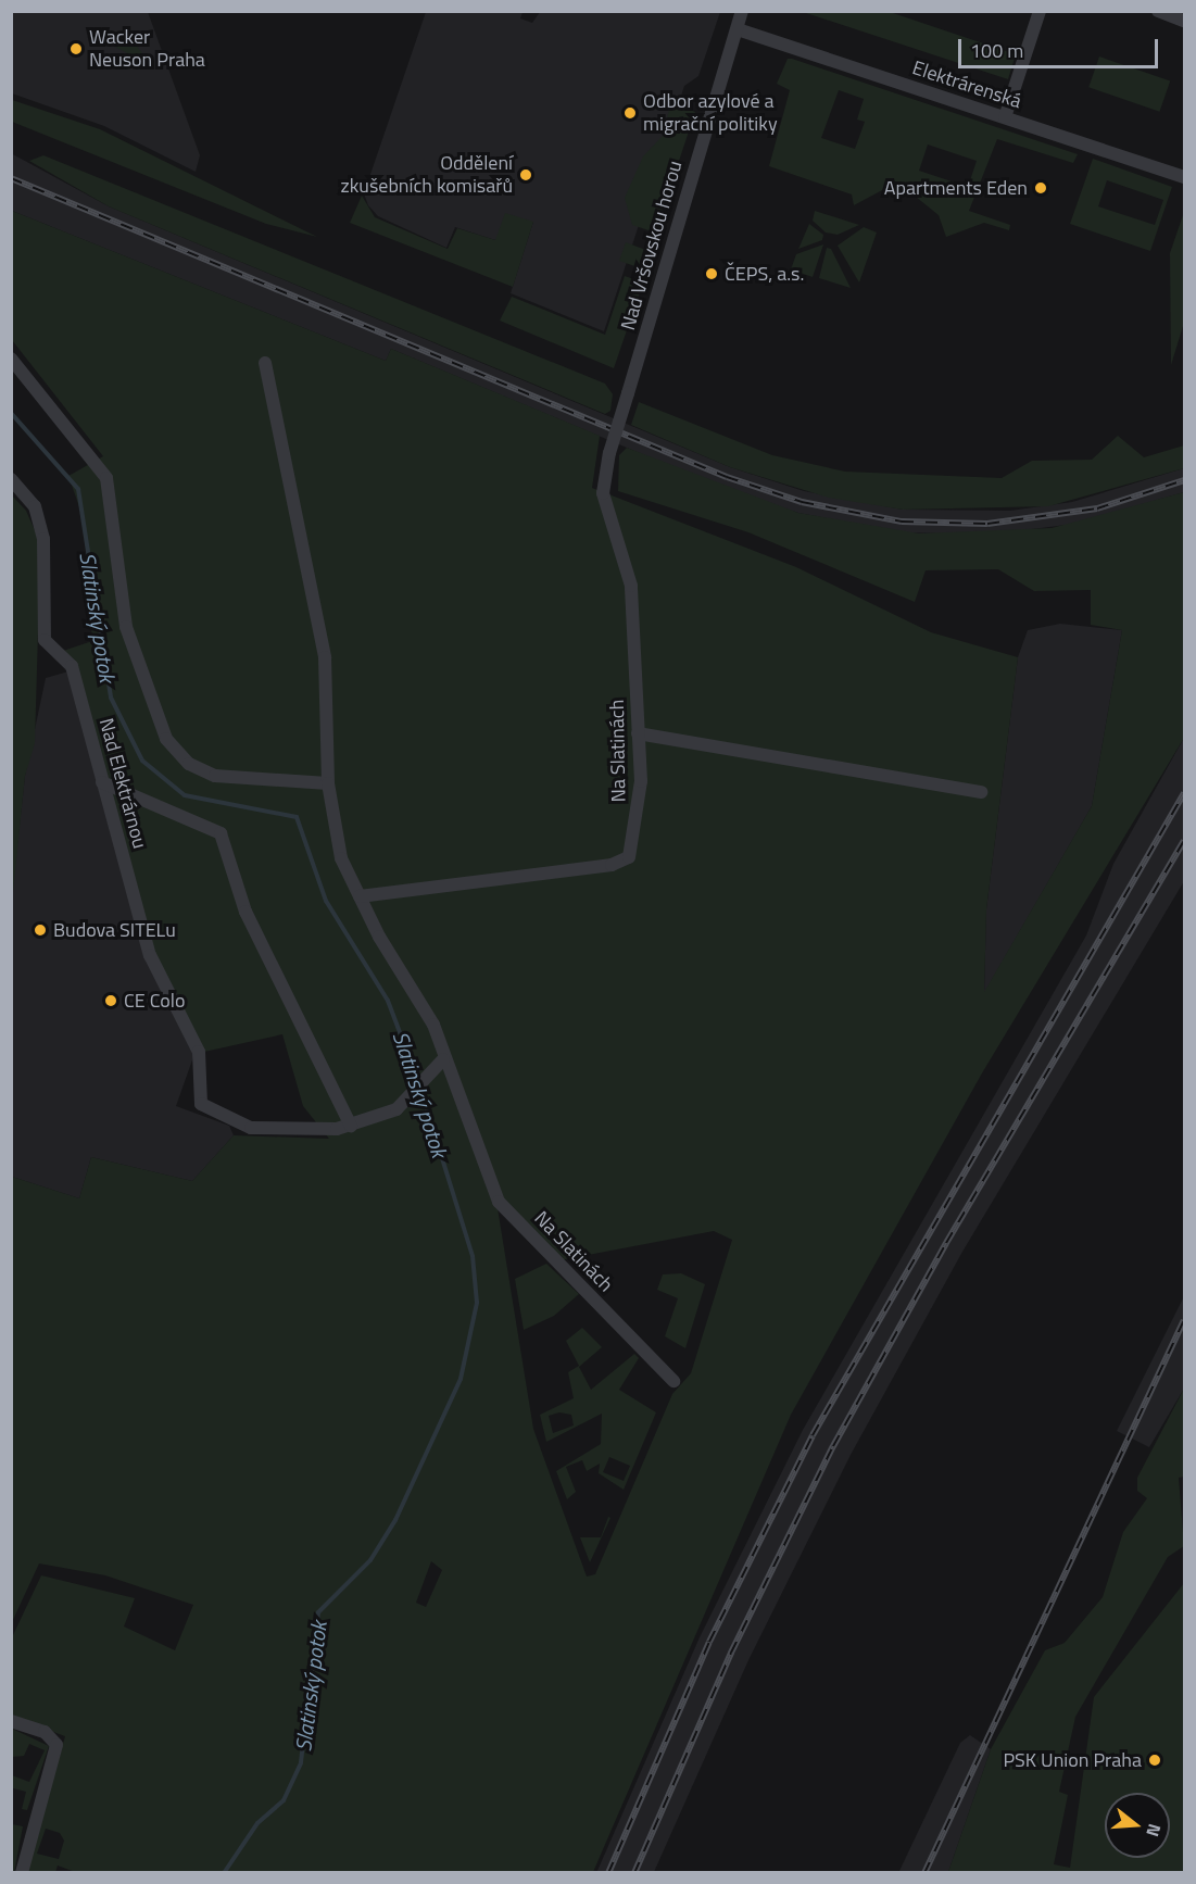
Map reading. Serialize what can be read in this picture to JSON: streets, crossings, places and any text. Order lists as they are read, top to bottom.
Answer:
{
  "streets": {
    "street": [
      "Elektrárenská",
      "Nad Vršovskou horou",
      "Na Slatinách",
      "Nad Elektrárnou"
    ]
  },
  "crossings": [
    ["Elektrárenská", "Nad Vršovskou horou"],
    ["Nad Vršovskou horou", "Na Slatinách"]
  ],
  "water": ["Slatinský potok"],
  "places": [
    "Wacker Neuson Praha",
    "Odbor azylové a migrační politiky",
    "Oddělení zkušebních komisařů",
    "Apartments Eden",
    "ČEPS, a.s.",
    "Budova SITELu",
    "CE Colo",
    "PSK Union Praha"
  ],
  "scale_bar": "100 m",
  "north": "right"
}
